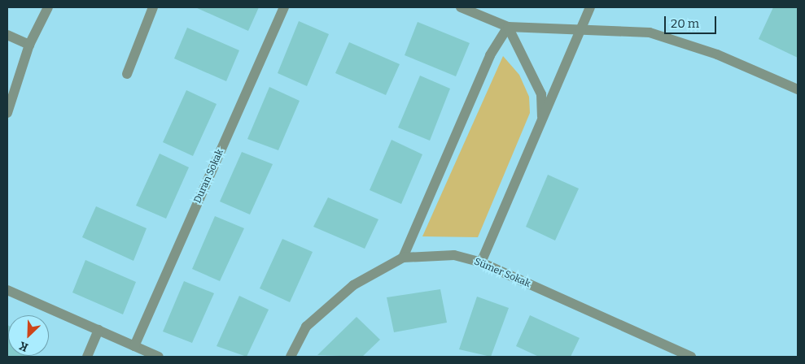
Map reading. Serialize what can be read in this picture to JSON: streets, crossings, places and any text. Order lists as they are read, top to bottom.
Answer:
{
  "streets": {
    "street": ["Duran Sokak", "Sümer Sokak"]
  },
  "scale_bar": "20 m",
  "north": "bottom left"
}
